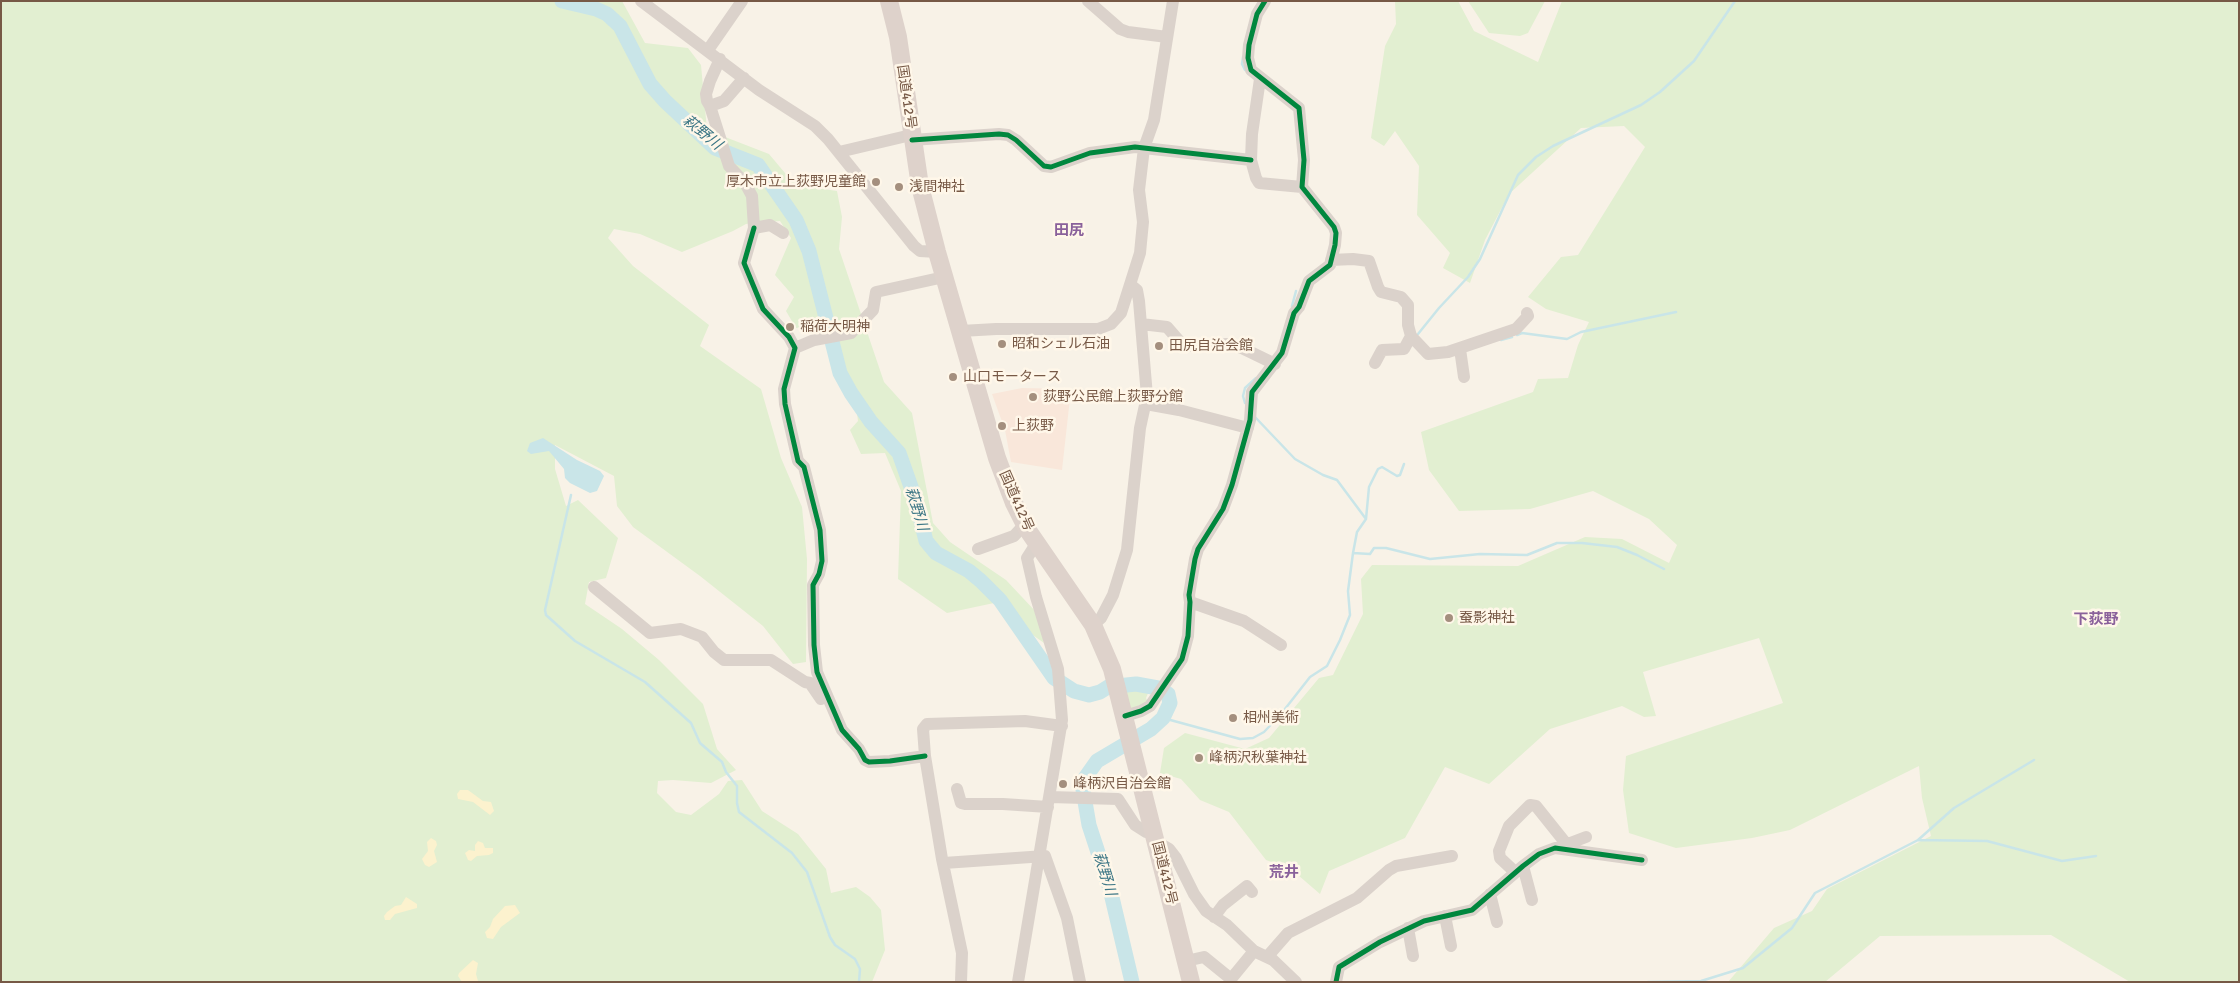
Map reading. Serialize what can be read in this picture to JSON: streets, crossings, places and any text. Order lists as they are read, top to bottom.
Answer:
{
  "streets": {
    "highway": ["国道412号"]
  },
  "districts": ["田尻", "下荻野", "荒井"],
  "water": ["萩野川"],
  "places": [
    "厚木市立上荻野児童館",
    "浅間神社",
    "稲荷大明神",
    "昭和シェル石油",
    "田尻自治会館",
    "山口モータース",
    "荻野公民館上荻野分館",
    "上荻野",
    "蚕影神社",
    "相州美術",
    "峰柄沢秋葉神社",
    "峰柄沢自治会館"
  ]
}
